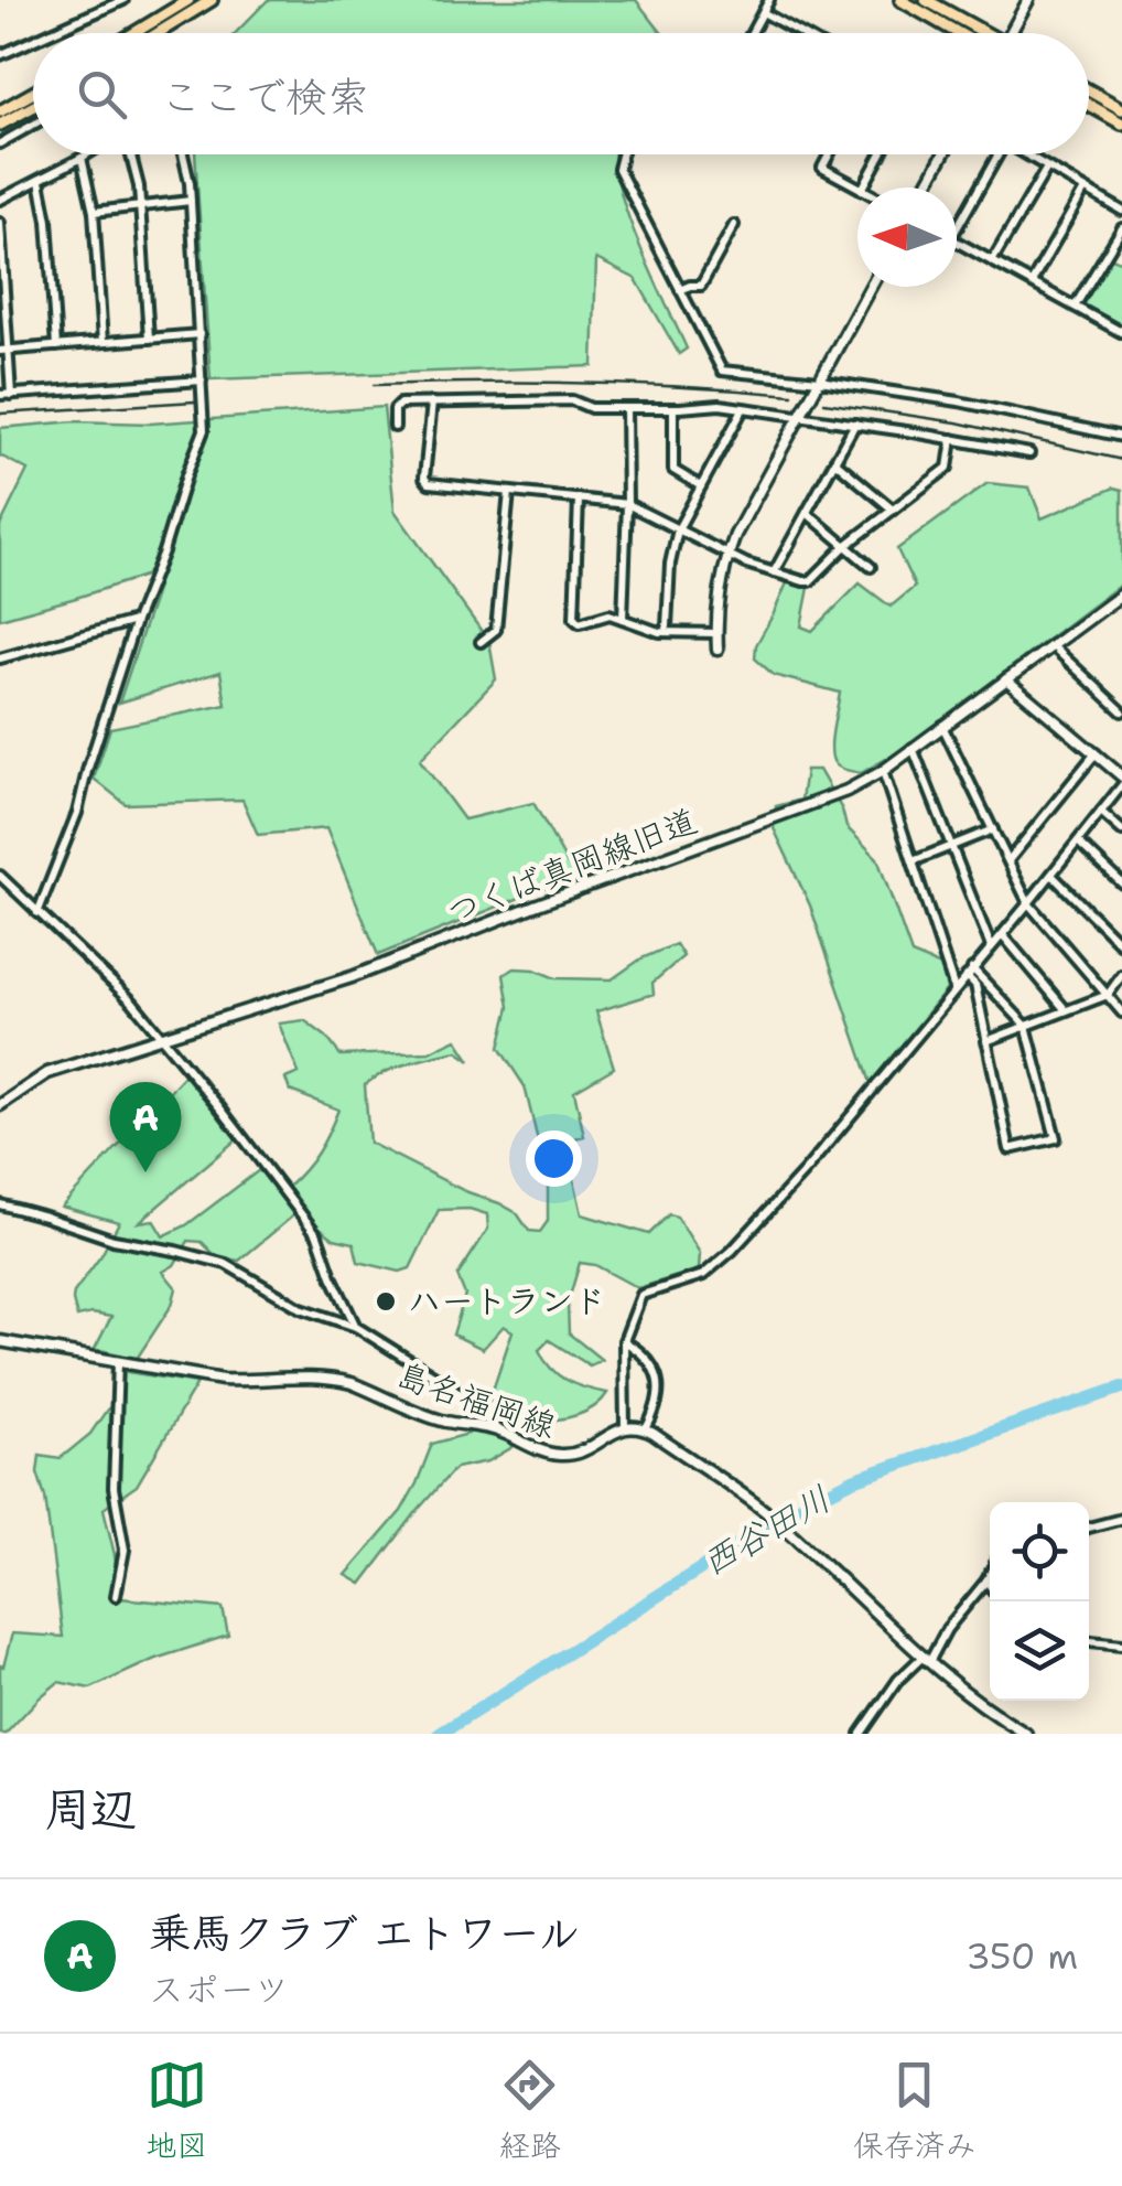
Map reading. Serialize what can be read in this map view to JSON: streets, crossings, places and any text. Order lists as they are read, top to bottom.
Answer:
{
  "streets": {
    "street": ["つくば真岡線旧道", "島名福岡線"]
  },
  "water": ["西谷田川"],
  "places": ["ハートランド"],
  "north": "left",
  "page": {
    "search": "ここで検索",
    "pins": "A",
    "heading": "周辺",
    "list": [
      {
        "mark": "A",
        "name": "乗馬クラブ エトワール",
        "note": "スポーツ",
        "value": "350 m"
      }
    ],
    "nav": ["地図", "経路", "保存済み"]
  }
}
